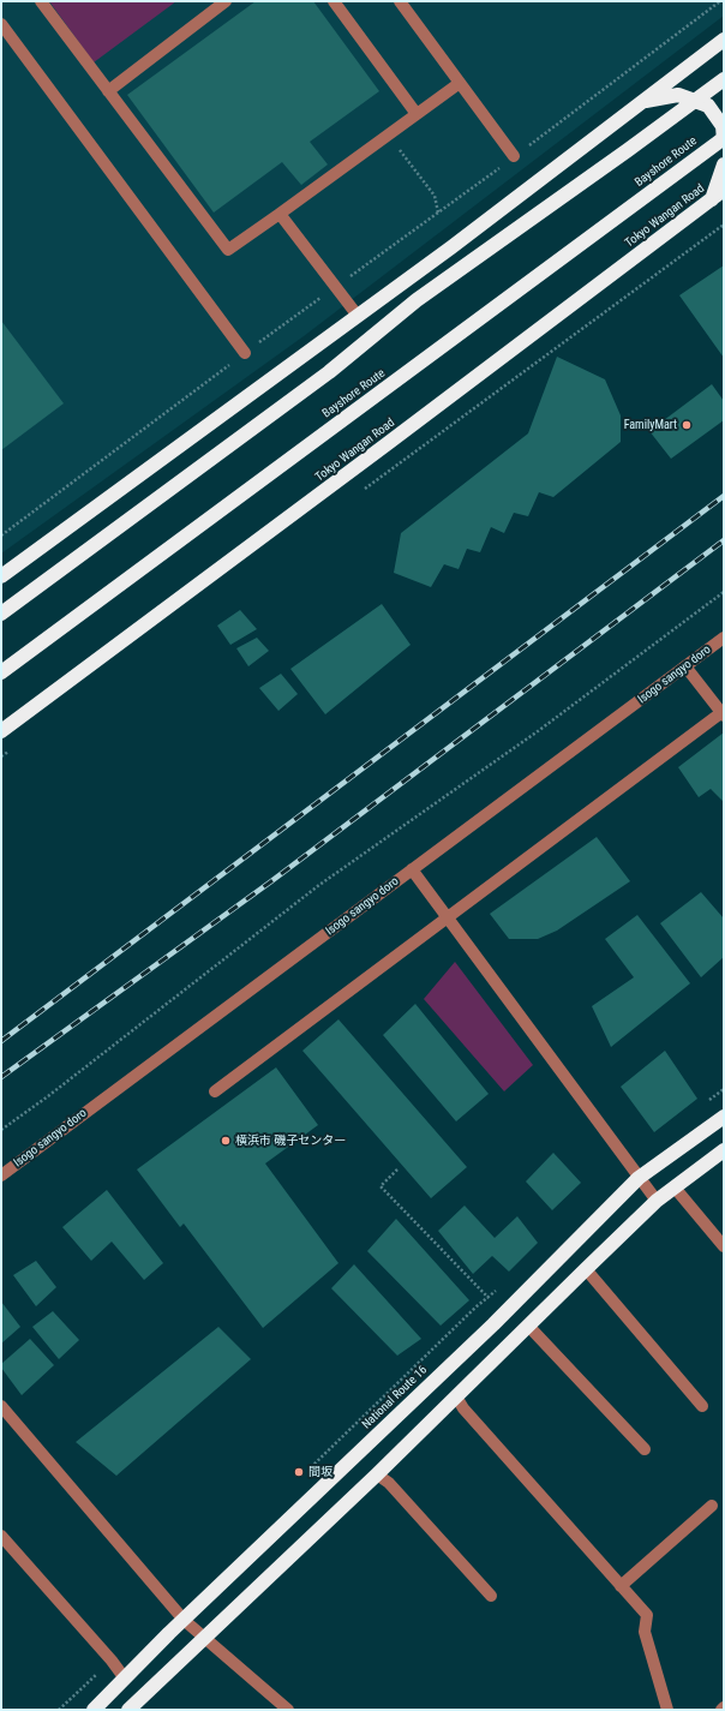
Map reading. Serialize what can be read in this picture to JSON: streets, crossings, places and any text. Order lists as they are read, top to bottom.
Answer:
{
  "streets": {
    "highway": ["Bayshore Route", "Tokyo Wangan Road", "National Route 16"],
    "street": ["Isogo sangyo doro"]
  },
  "places": ["FamilyMart", "横浜市 磯子センター", "間坂"]
}
